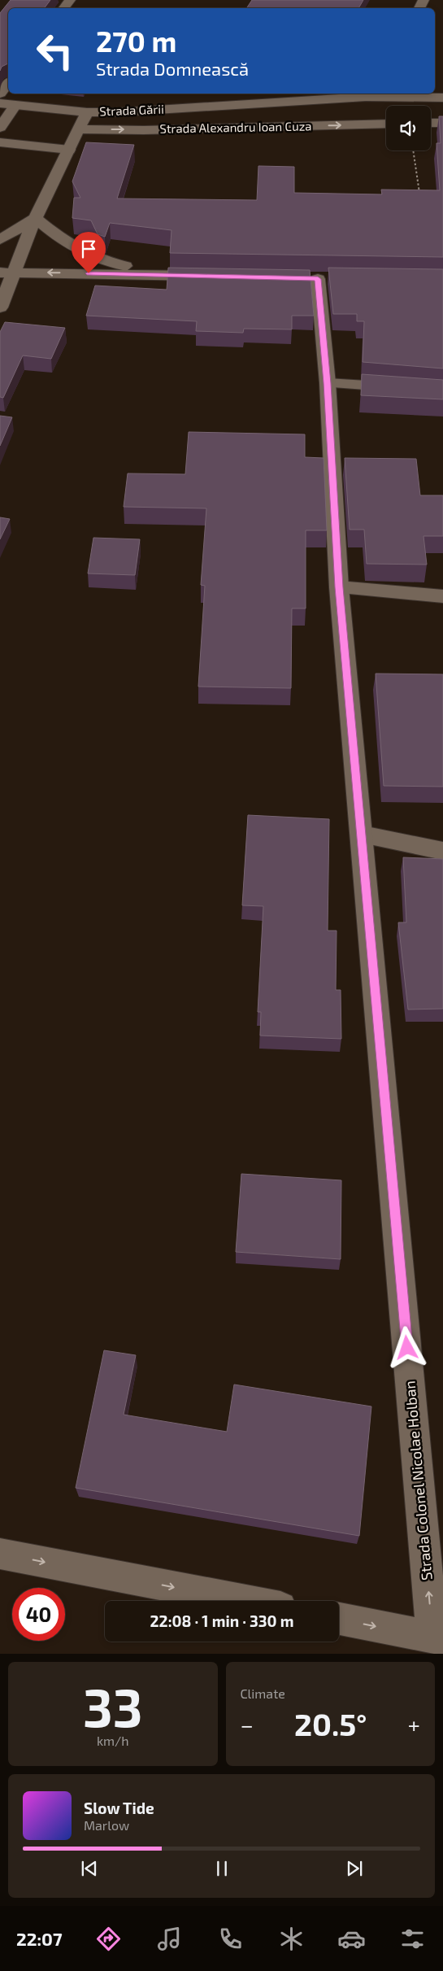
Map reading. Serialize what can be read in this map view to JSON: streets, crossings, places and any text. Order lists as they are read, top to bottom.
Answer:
{
  "streets": {
    "street": ["Strada Gării", "Strada Alexandru Ioan Cuza", "Strada Colonel Nicolae Holban"]
  },
  "crossings": [
    ["Strada Gării", "Strada Alexandru Ioan Cuza"]
  ],
  "one_way": ["Strada Colonel Nicolae Holban"],
  "page": {
    "turn": ["270 m", "Strada Domnească"],
    "limit": "40",
    "trip": "22:08 · 1 min · 330 m",
    "tile": [
      ["33", "km/h"],
      "Climate"
    ],
    "heat": ["−", "20.5°", "+"],
    "song": ["Slow Tide", "Marlow"],
    "tabs": "22:07"
  }
}
